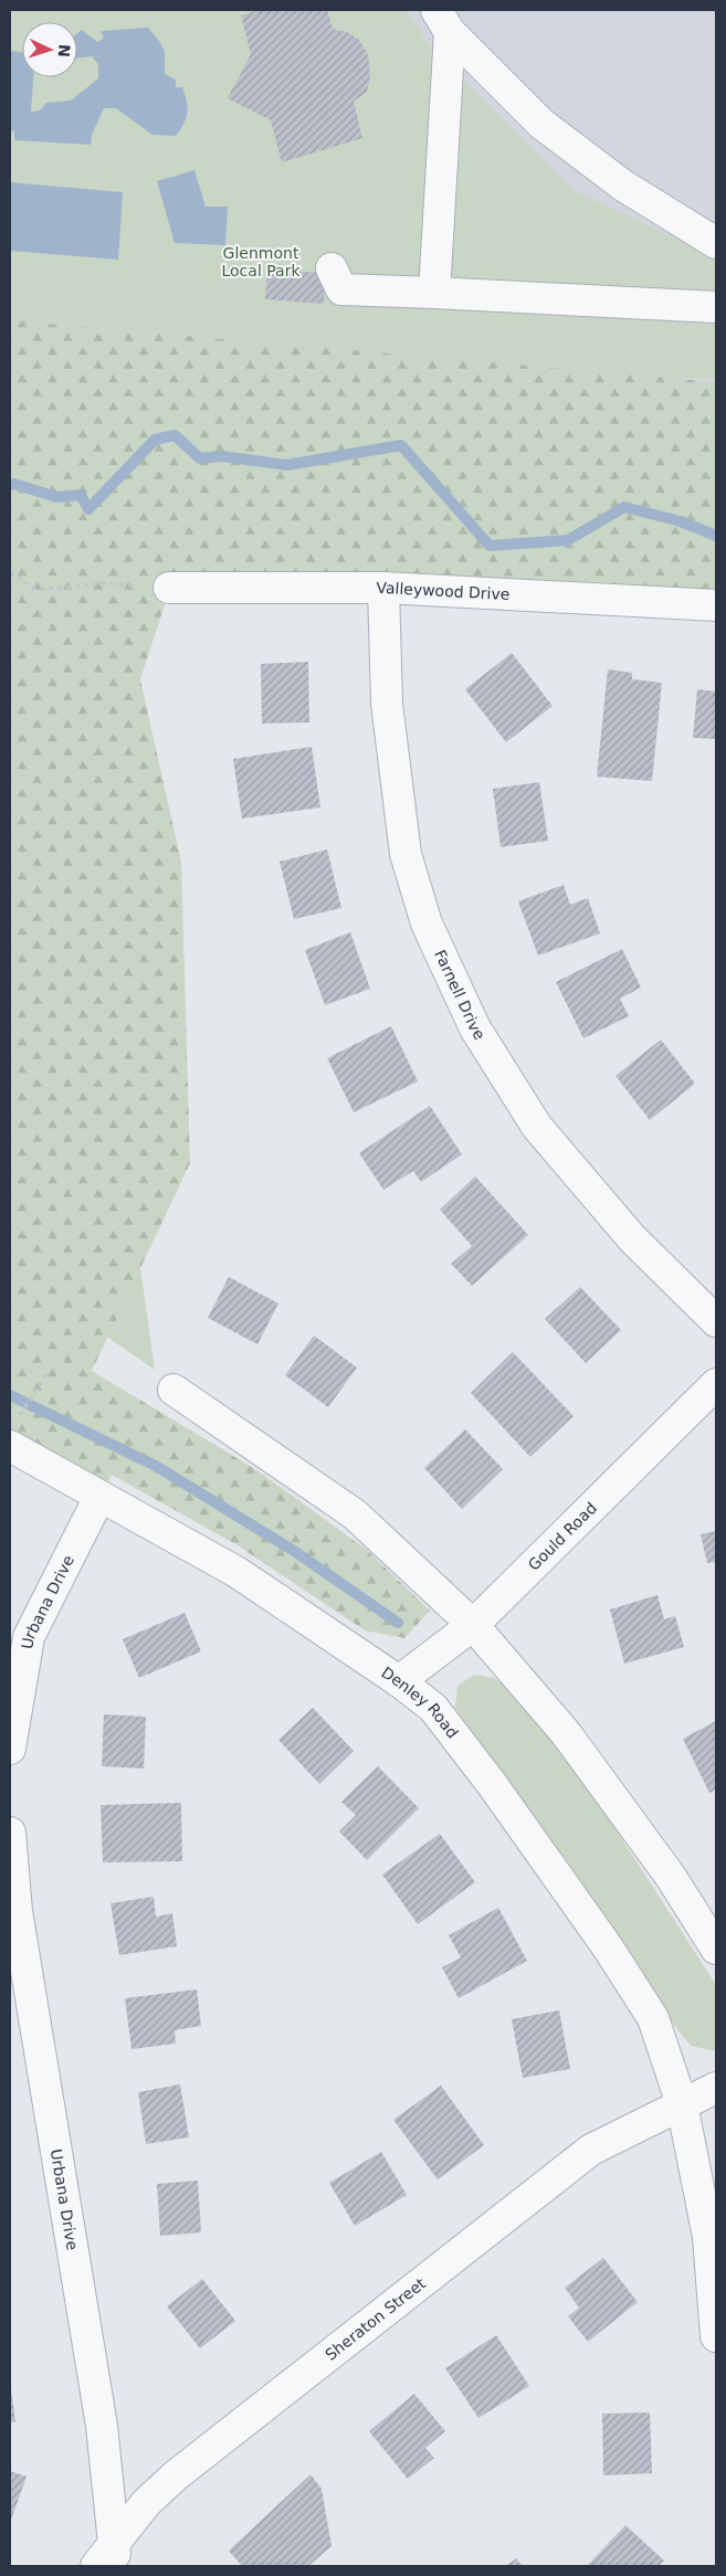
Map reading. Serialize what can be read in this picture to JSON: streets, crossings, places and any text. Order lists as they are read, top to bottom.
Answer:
{
  "streets": {
    "street": [
      "Valleywood Drive",
      "Farnell Drive",
      "Gould Road",
      "Urbana Drive",
      "Denley Road",
      "Sheraton Street"
    ]
  },
  "crossings": [
    ["Valleywood Drive", "Farnell Drive"],
    ["Gould Road", "Denley Road"],
    ["Urbana Drive", "Denley Road"],
    ["Urbana Drive", "Sheraton Street"],
    ["Denley Road", "Sheraton Street"]
  ],
  "parks": ["Glenmont Local Park"],
  "north": "right"
}
